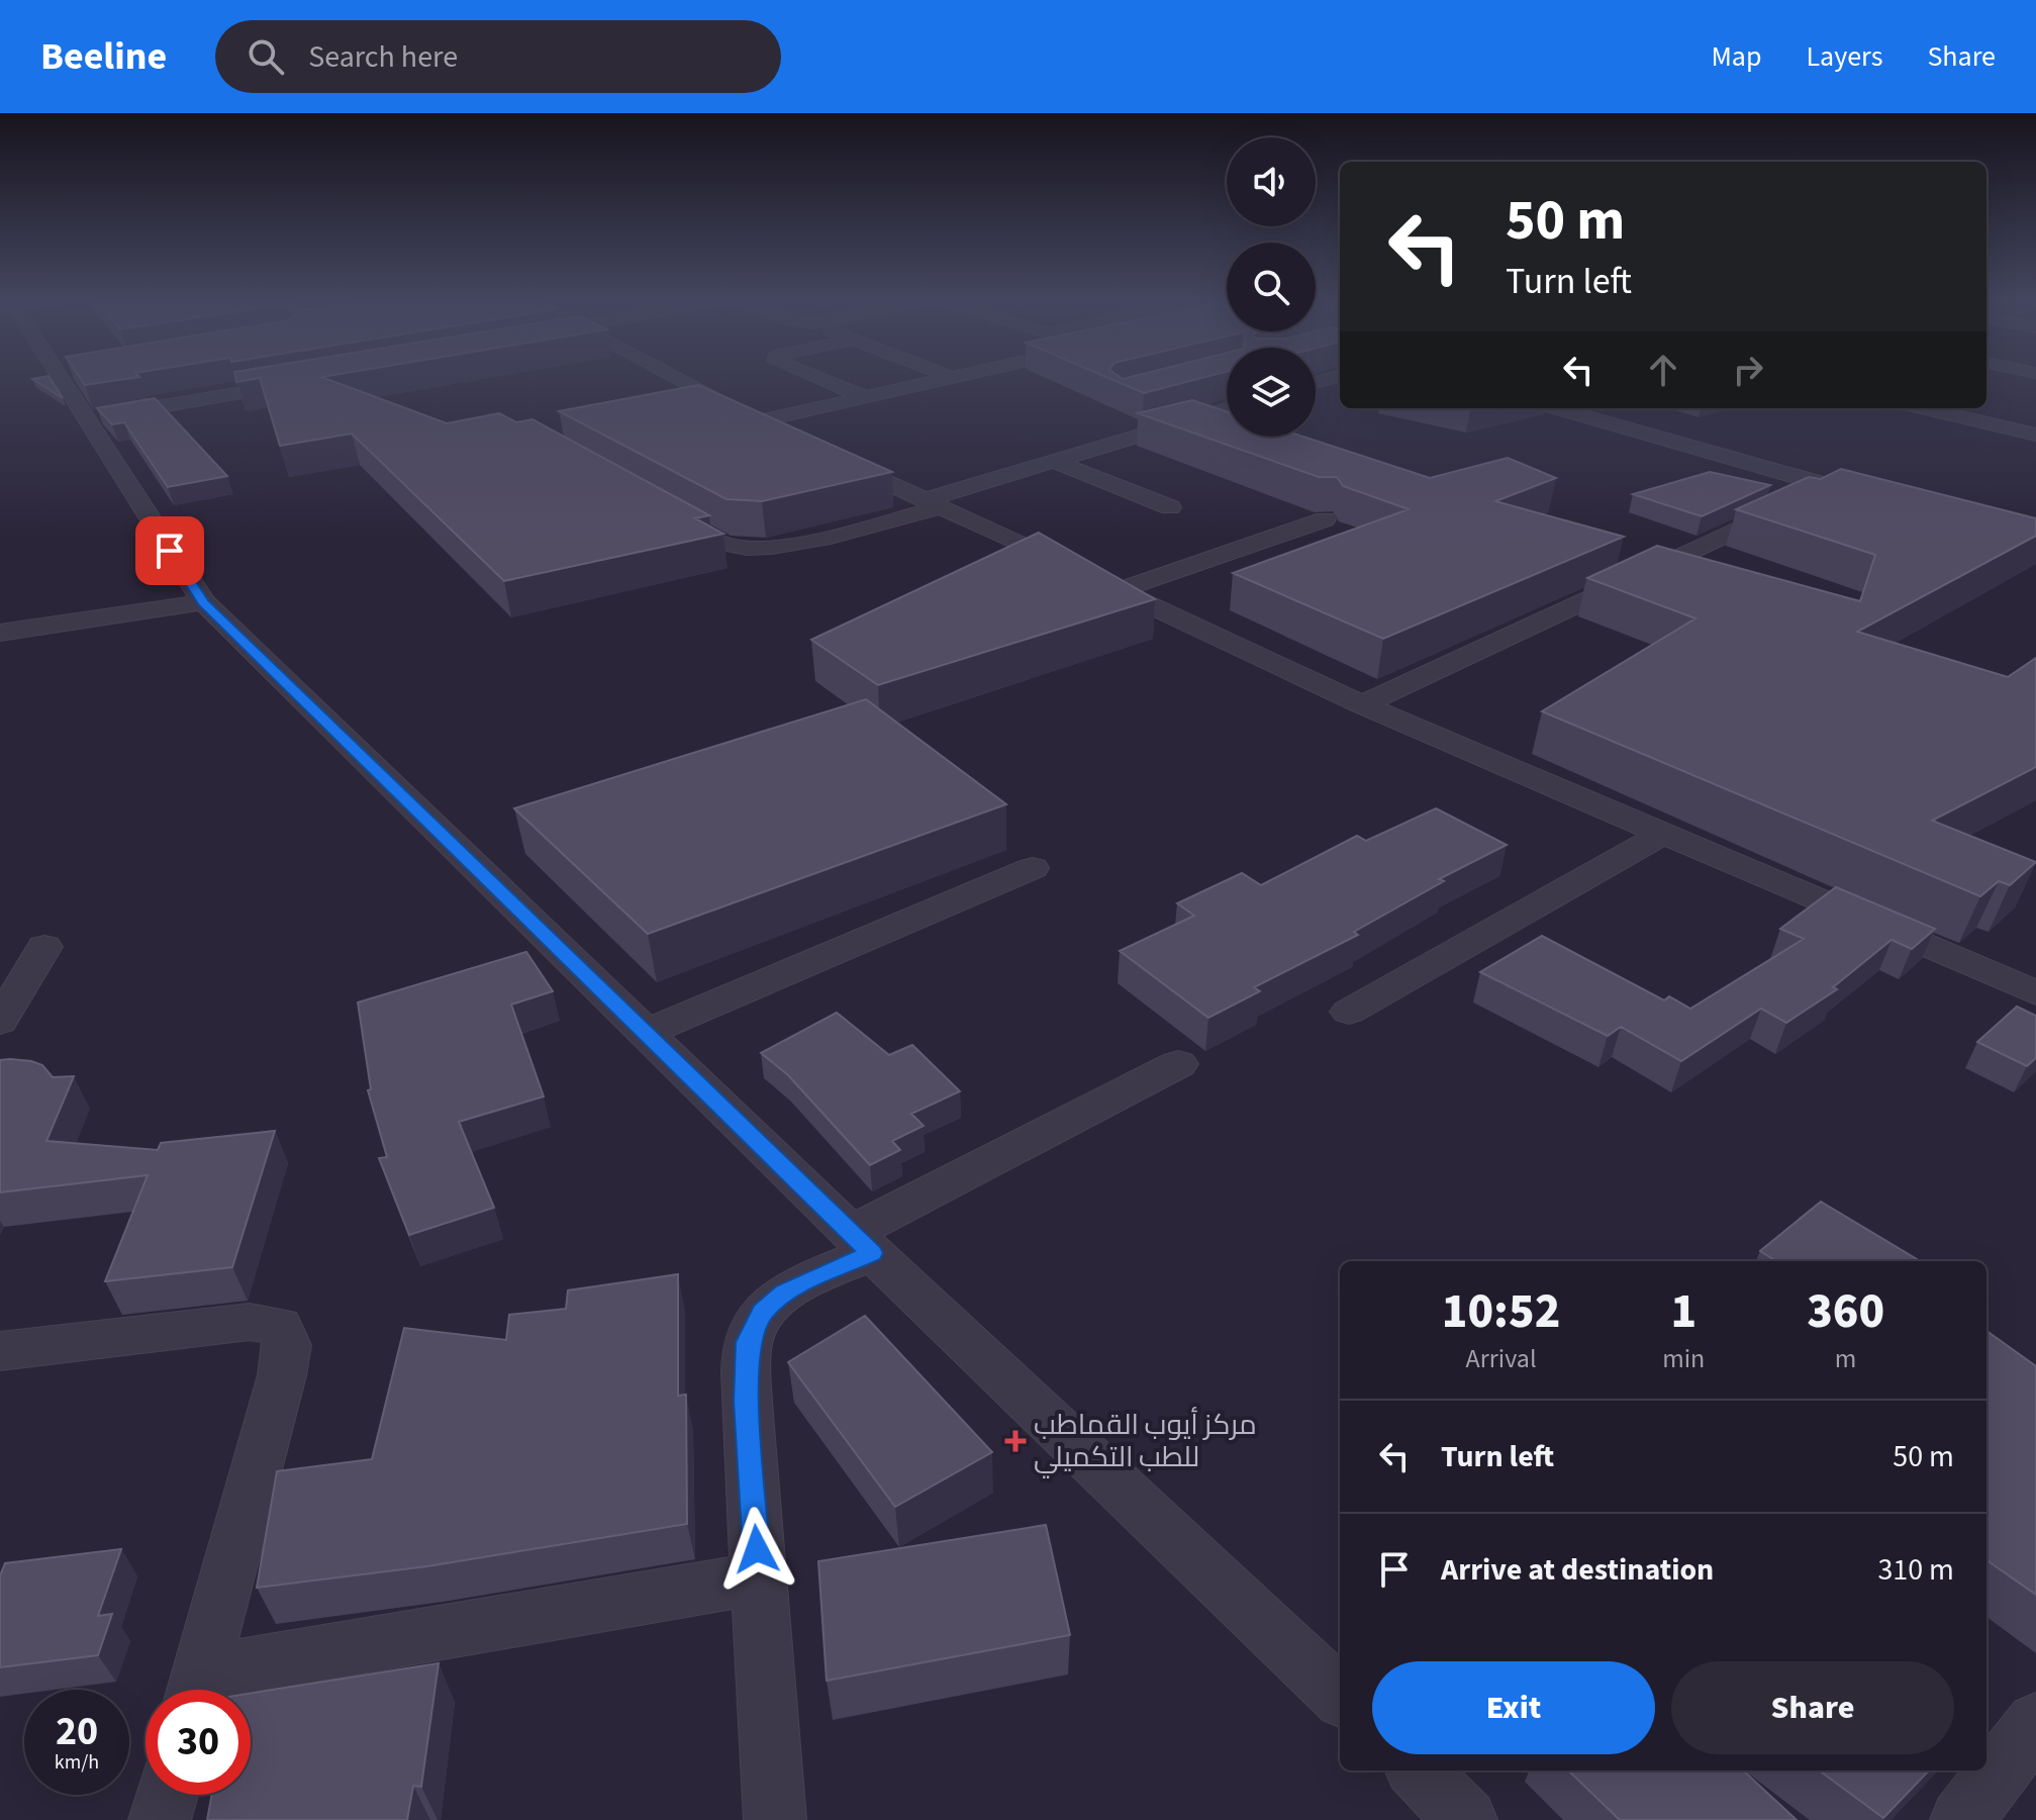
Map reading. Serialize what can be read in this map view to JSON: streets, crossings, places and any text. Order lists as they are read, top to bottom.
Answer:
{
  "places": {
    "health": ["مركز أيوب القماطب للطب التكميلي"]
  },
  "page": {
    "header": "Beeline",
    "search": "Search here",
    "nav": ["Map", "Layers", "Share"],
    "turn": ["50 m", "Turn left"],
    "eta": [
      "10:52",
      "Arrival",
      "1",
      "min",
      "360",
      "m"
    ],
    "list": [
      {
        "name": "Turn left",
        "value": "50 m"
      },
      {
        "name": "Arrive at destination",
        "value": "310 m"
      }
    ],
    "buttons": ["Exit", "Share"],
    "speed": "20 km/h",
    "limit": "30"
  }
}
